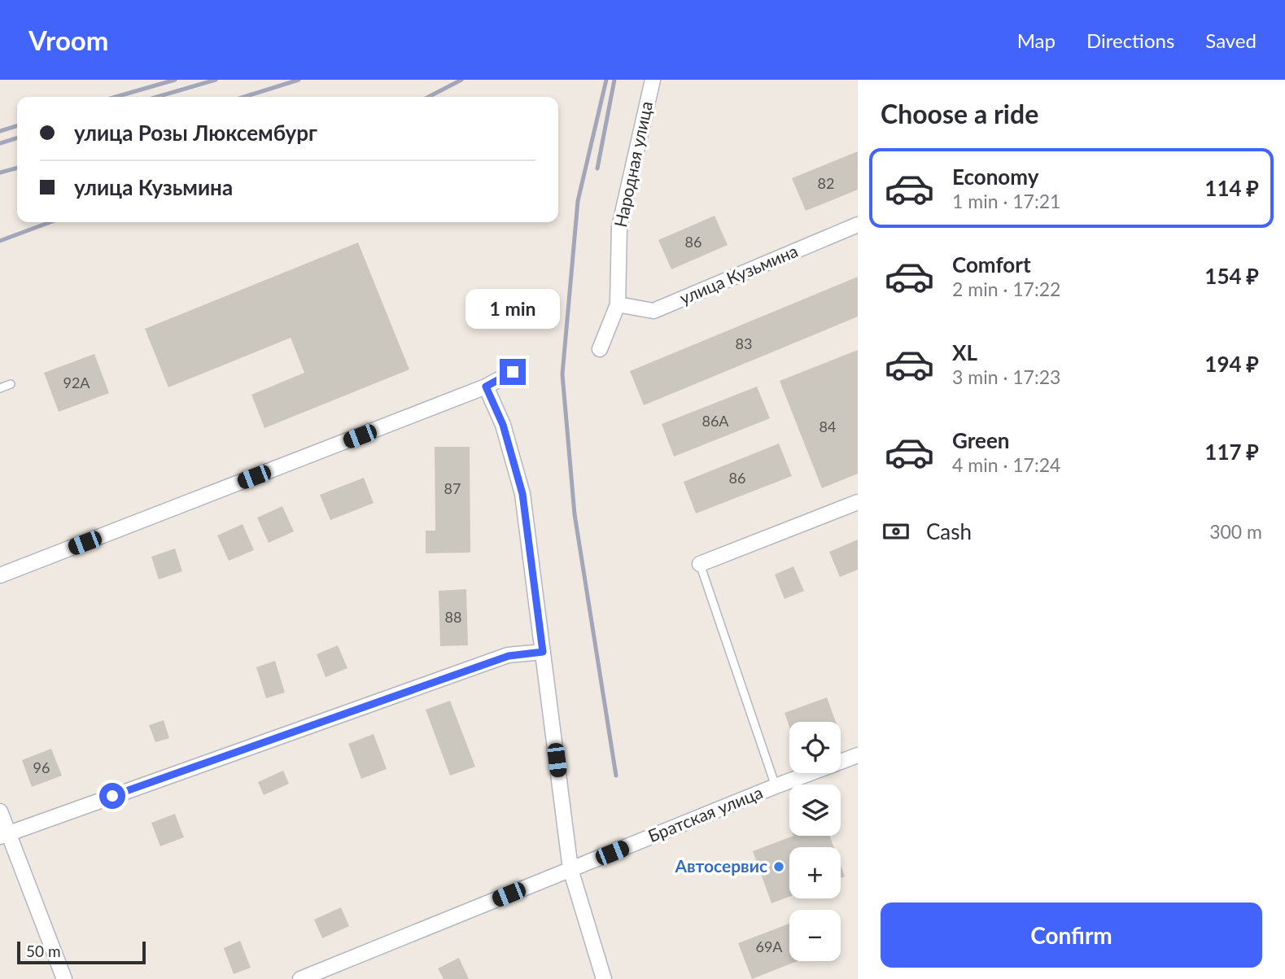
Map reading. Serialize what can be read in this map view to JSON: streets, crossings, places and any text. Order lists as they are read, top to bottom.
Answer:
{
  "streets": {
    "street": ["Народная улица", "улица Кузьмина", "Братская улица"]
  },
  "crossings": [
    ["Народная улица", "улица Кузьмина"]
  ],
  "places": ["Автосервис"],
  "house_numbers": [
    "82",
    "86",
    "83",
    "92А",
    "86А",
    "84",
    "86",
    "87",
    "88",
    "96",
    "69А"
  ],
  "scale_bar": "50 m",
  "page": {
    "header": "Vroom",
    "nav": ["Map", "Directions", "Saved"],
    "heading": "Choose a ride",
    "banner": ["улица Розы Люксембург", "улица Кузьмина"],
    "list": [
      {
        "name": "Economy",
        "note": "1 min · 17:21",
        "value": "114 ₽"
      },
      {
        "name": "Comfort",
        "note": "2 min · 17:22",
        "value": "154 ₽"
      },
      {
        "name": "XL",
        "note": "3 min · 17:23",
        "value": "194 ₽"
      },
      {
        "name": "Green",
        "note": "4 min · 17:24",
        "value": "117 ₽"
      }
    ],
    "bubble": "1 min",
    "pay": ["Cash", "300 m"],
    "map_buttons": ["+", "−"],
    "buttons": "Confirm",
    "scale": "50 m"
  }
}
